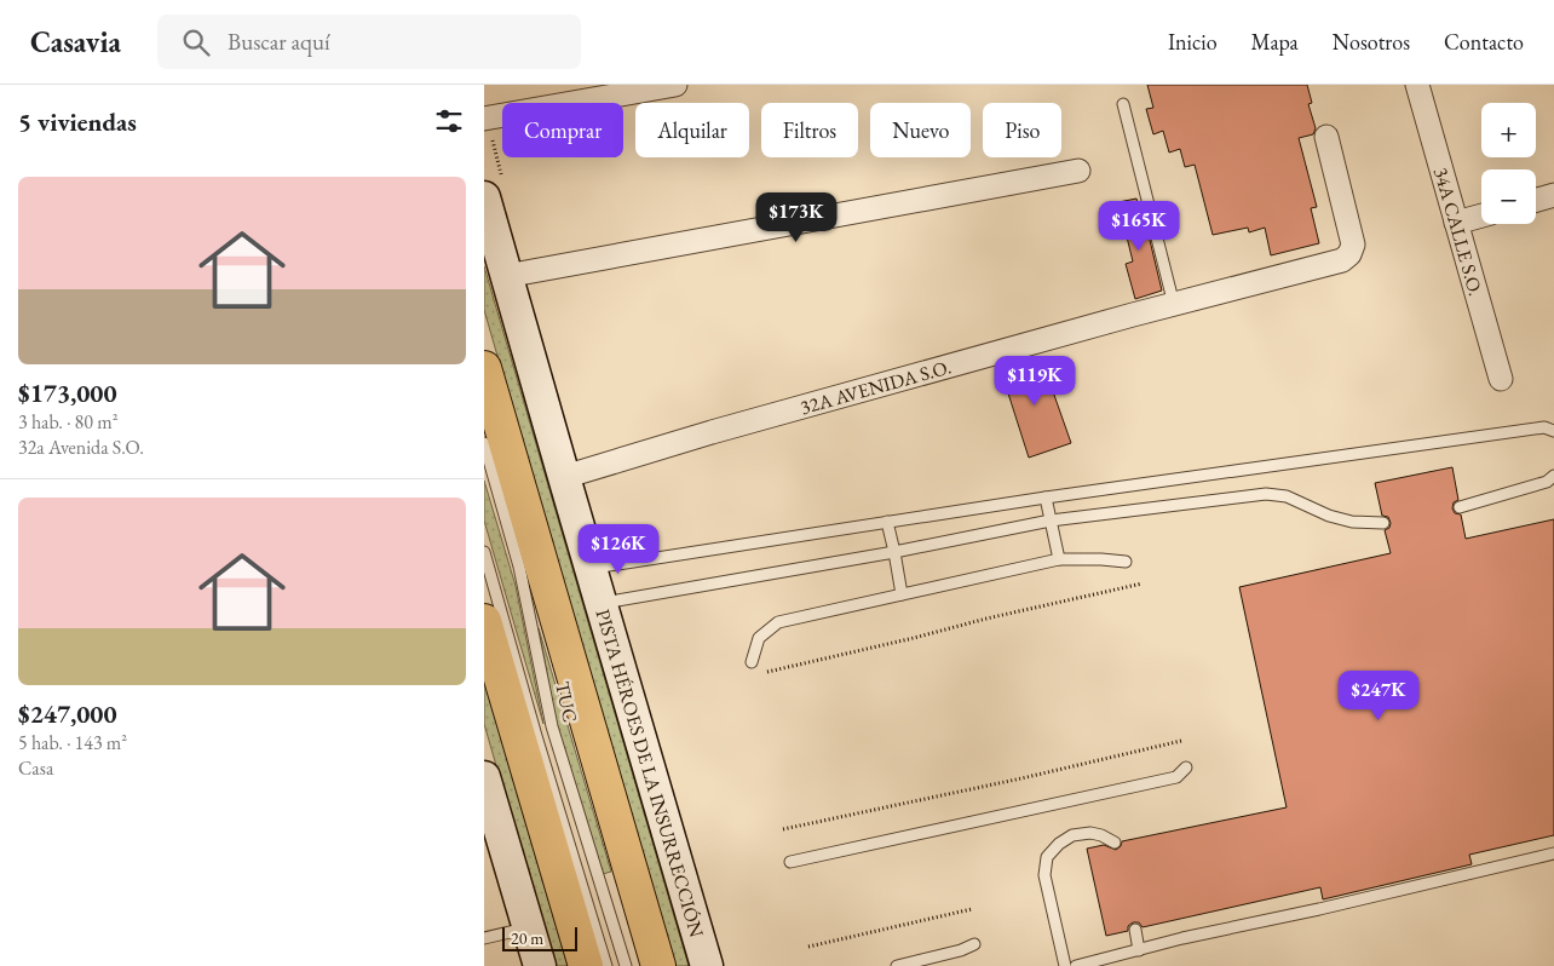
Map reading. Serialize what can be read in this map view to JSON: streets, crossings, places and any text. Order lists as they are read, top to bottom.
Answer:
{
  "streets": {
    "street": ["34A CALLE S.O.", "32A AVENIDA S.O.", "PISTA HÉROES DE LA INSURRECCIÓN"],
    "lane": ["TUC"]
  },
  "crossings": [
    ["32A AVENIDA S.O.", "PISTA HÉROES DE LA INSURRECCIÓN"]
  ],
  "scale_bar": "20 m",
  "page": {
    "header": "Casavia",
    "search": "Buscar aquí",
    "nav": [
      "Inicio",
      "Mapa",
      "Nosotros",
      "Contacto"
    ],
    "heading": "5 viviendas",
    "map_buttons": ["+", "−"],
    "chip": [
      "Comprar",
      "Alquilar",
      "Filtros",
      "Nuevo",
      "Piso"
    ],
    "list": [
      {
        "name": "$173,000",
        "note": "3 hab. · 80 m² · 32a Avenida S.O."
      },
      {
        "name": "$247,000",
        "note": "5 hab. · 143 m² · Casa"
      }
    ],
    "price": [
      "$173K",
      "$165K",
      "$119K",
      "$126K",
      "$247K"
    ],
    "scale": "20 m"
  }
}
